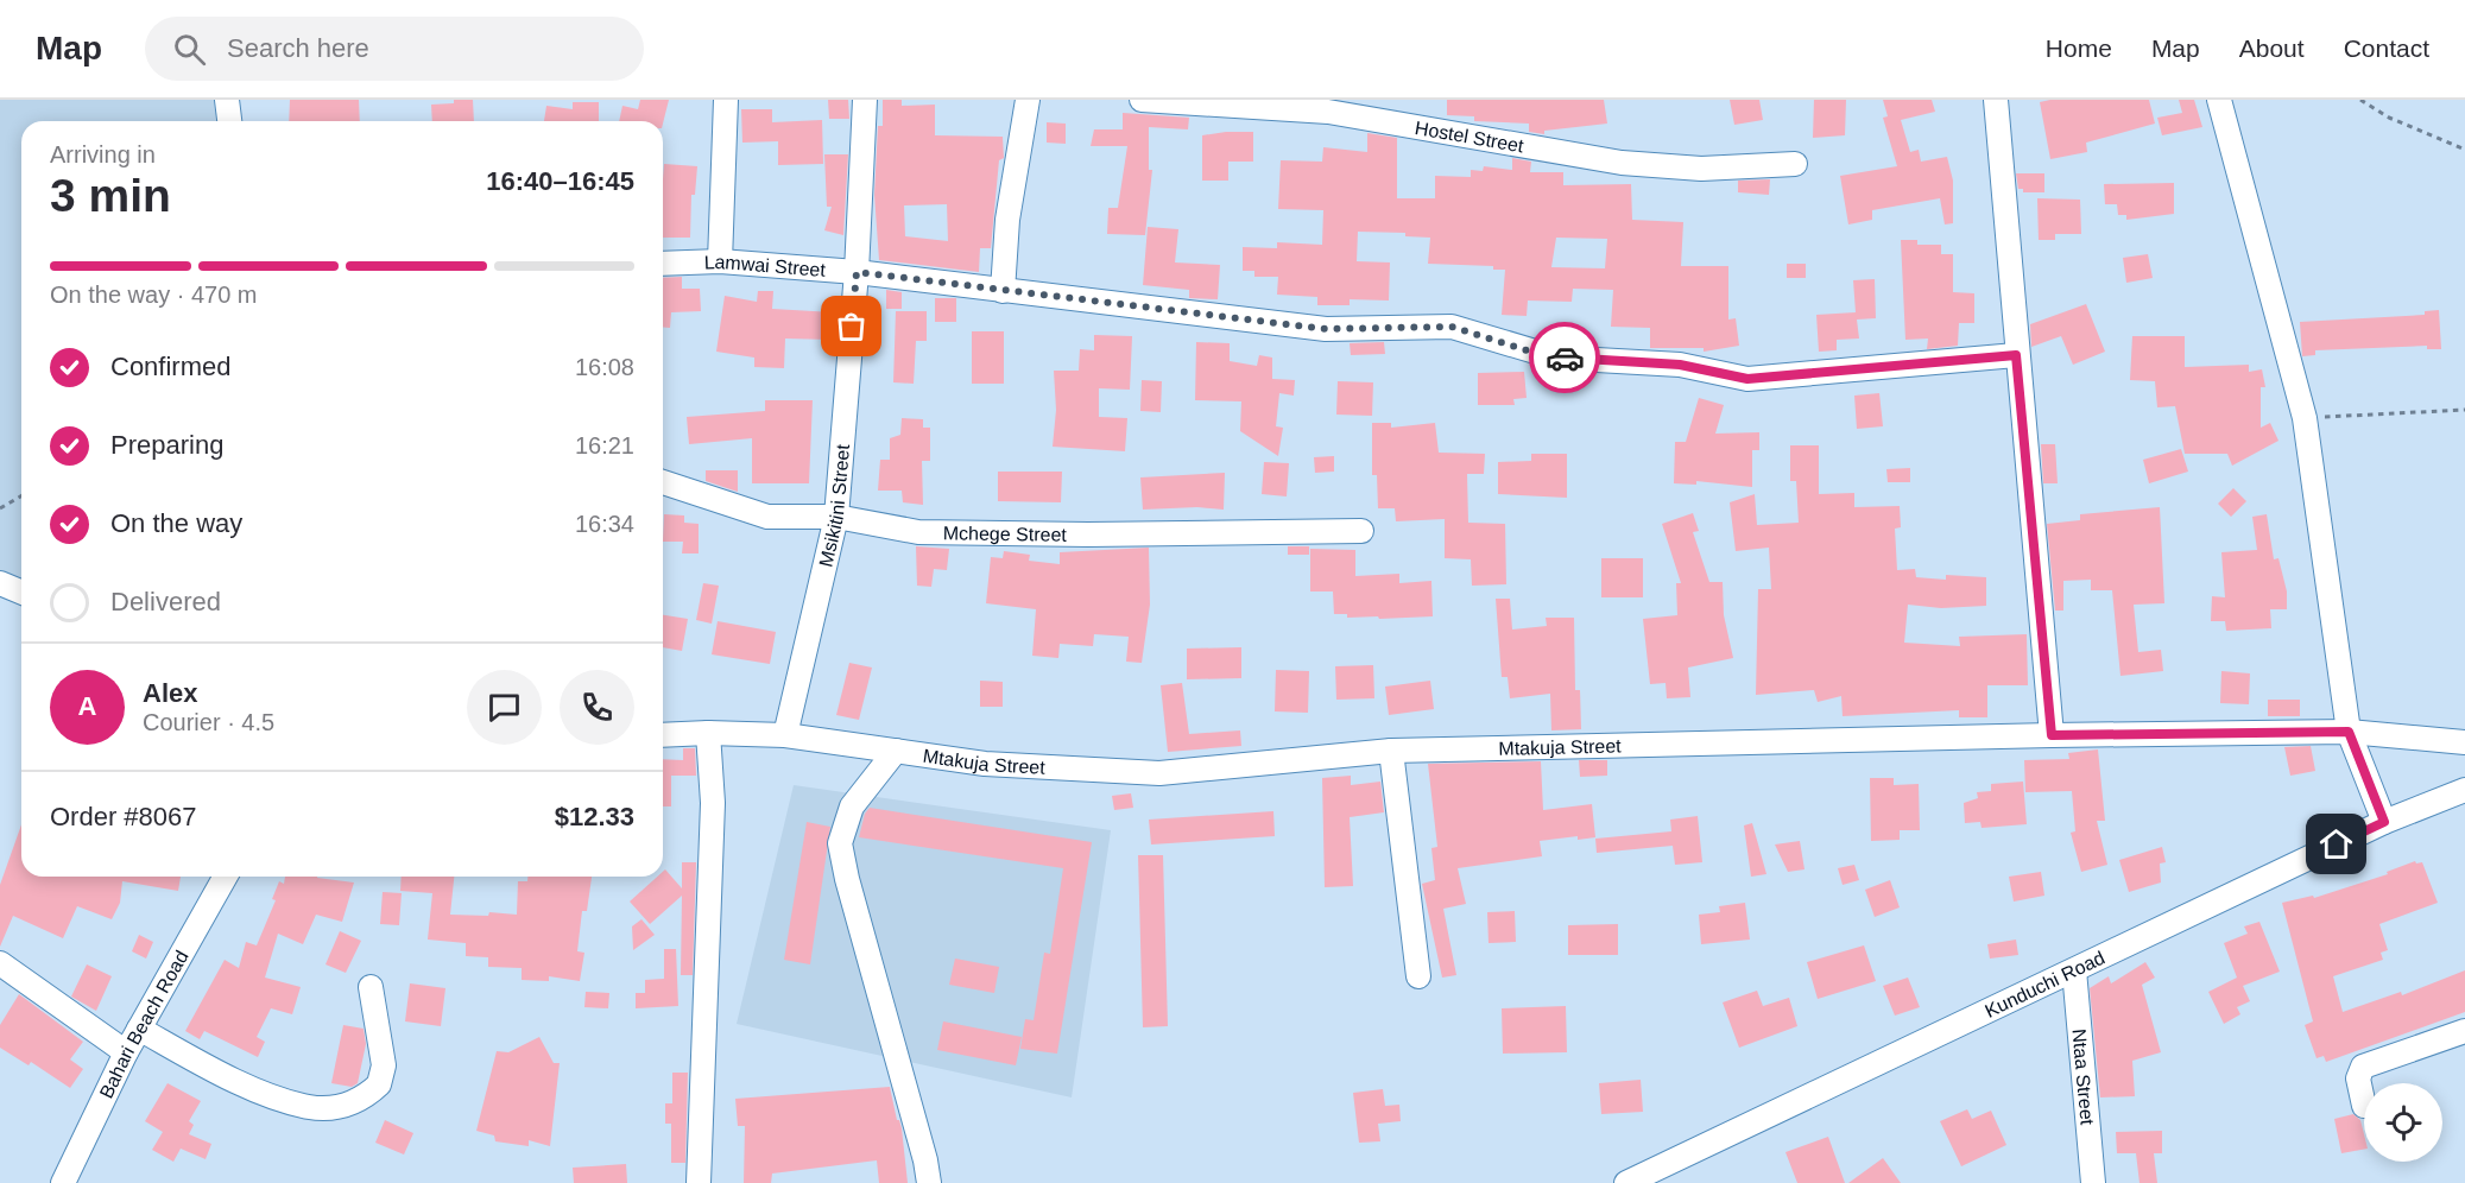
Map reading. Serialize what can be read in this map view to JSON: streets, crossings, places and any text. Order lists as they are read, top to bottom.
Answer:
{
  "streets": {
    "street": [
      "Hostel Street",
      "Lamwai Street",
      "Msikitini Street",
      "Mchege Street",
      "Mtakuja Street",
      "Kunduchi Road",
      "Bahari Beach Road",
      "Ntaa Street"
    ]
  },
  "crossings": [
    ["Lamwai Street", "Msikitini Street"],
    ["Msikitini Street", "Mchege Street"],
    ["Msikitini Street", "Mtakuja Street"],
    ["Kunduchi Road", "Ntaa Street"]
  ],
  "page": {
    "header": "Map",
    "search": "Search here",
    "nav": [
      "Home",
      "Map",
      "About",
      "Contact"
    ],
    "heading": ["3 min", "Arriving in", "16:40–16:45"],
    "panel": [
      "Alex",
      "Courier · 4.5",
      "Order #8067",
      "$12.33"
    ],
    "bar": "On the way · 470 m",
    "list": [
      ["Confirmed", "16:08"],
      ["Preparing", "16:21"],
      ["On the way", "16:34"],
      "Delivered"
    ],
    "round": "A"
  }
}
